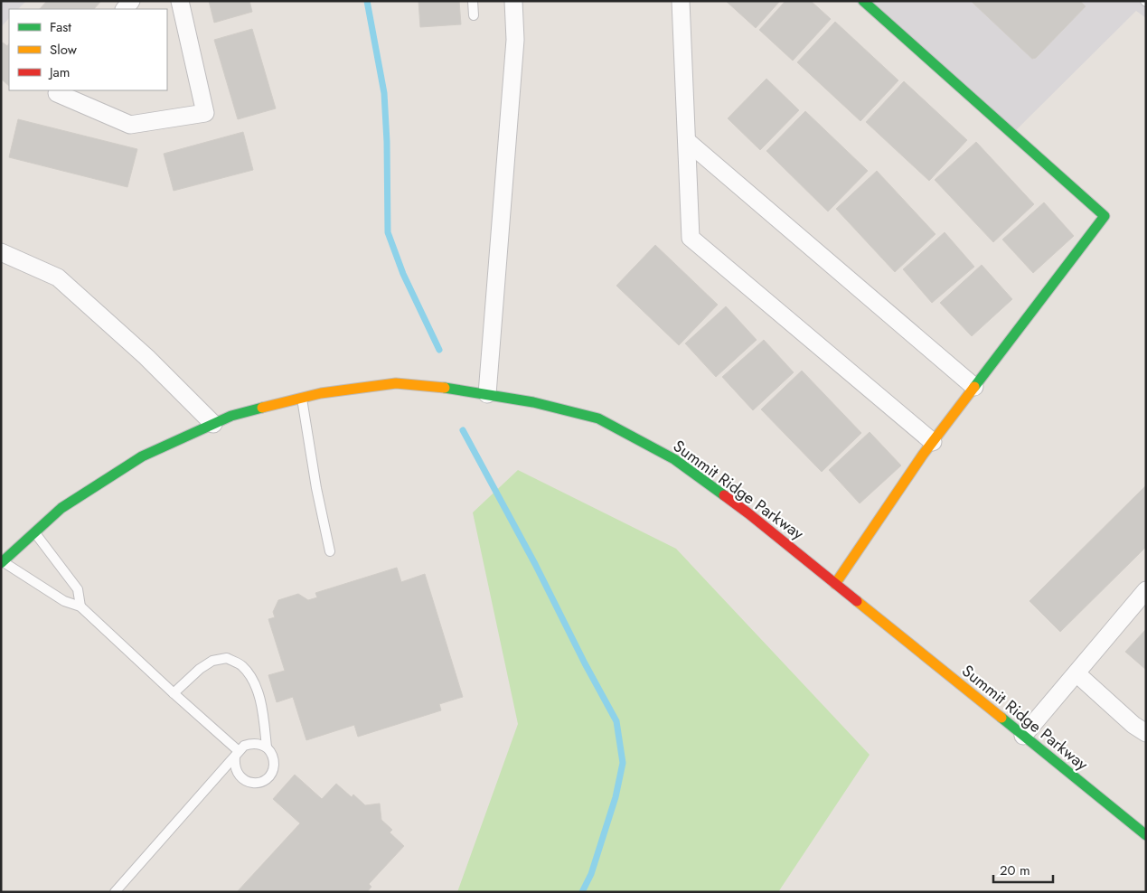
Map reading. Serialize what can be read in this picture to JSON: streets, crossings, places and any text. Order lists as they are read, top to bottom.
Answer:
{
  "streets": {
    "street": ["Summit Ridge Parkway"]
  },
  "legend": ["Fast", "Slow", "Jam"],
  "scale_bar": "20 m"
}
